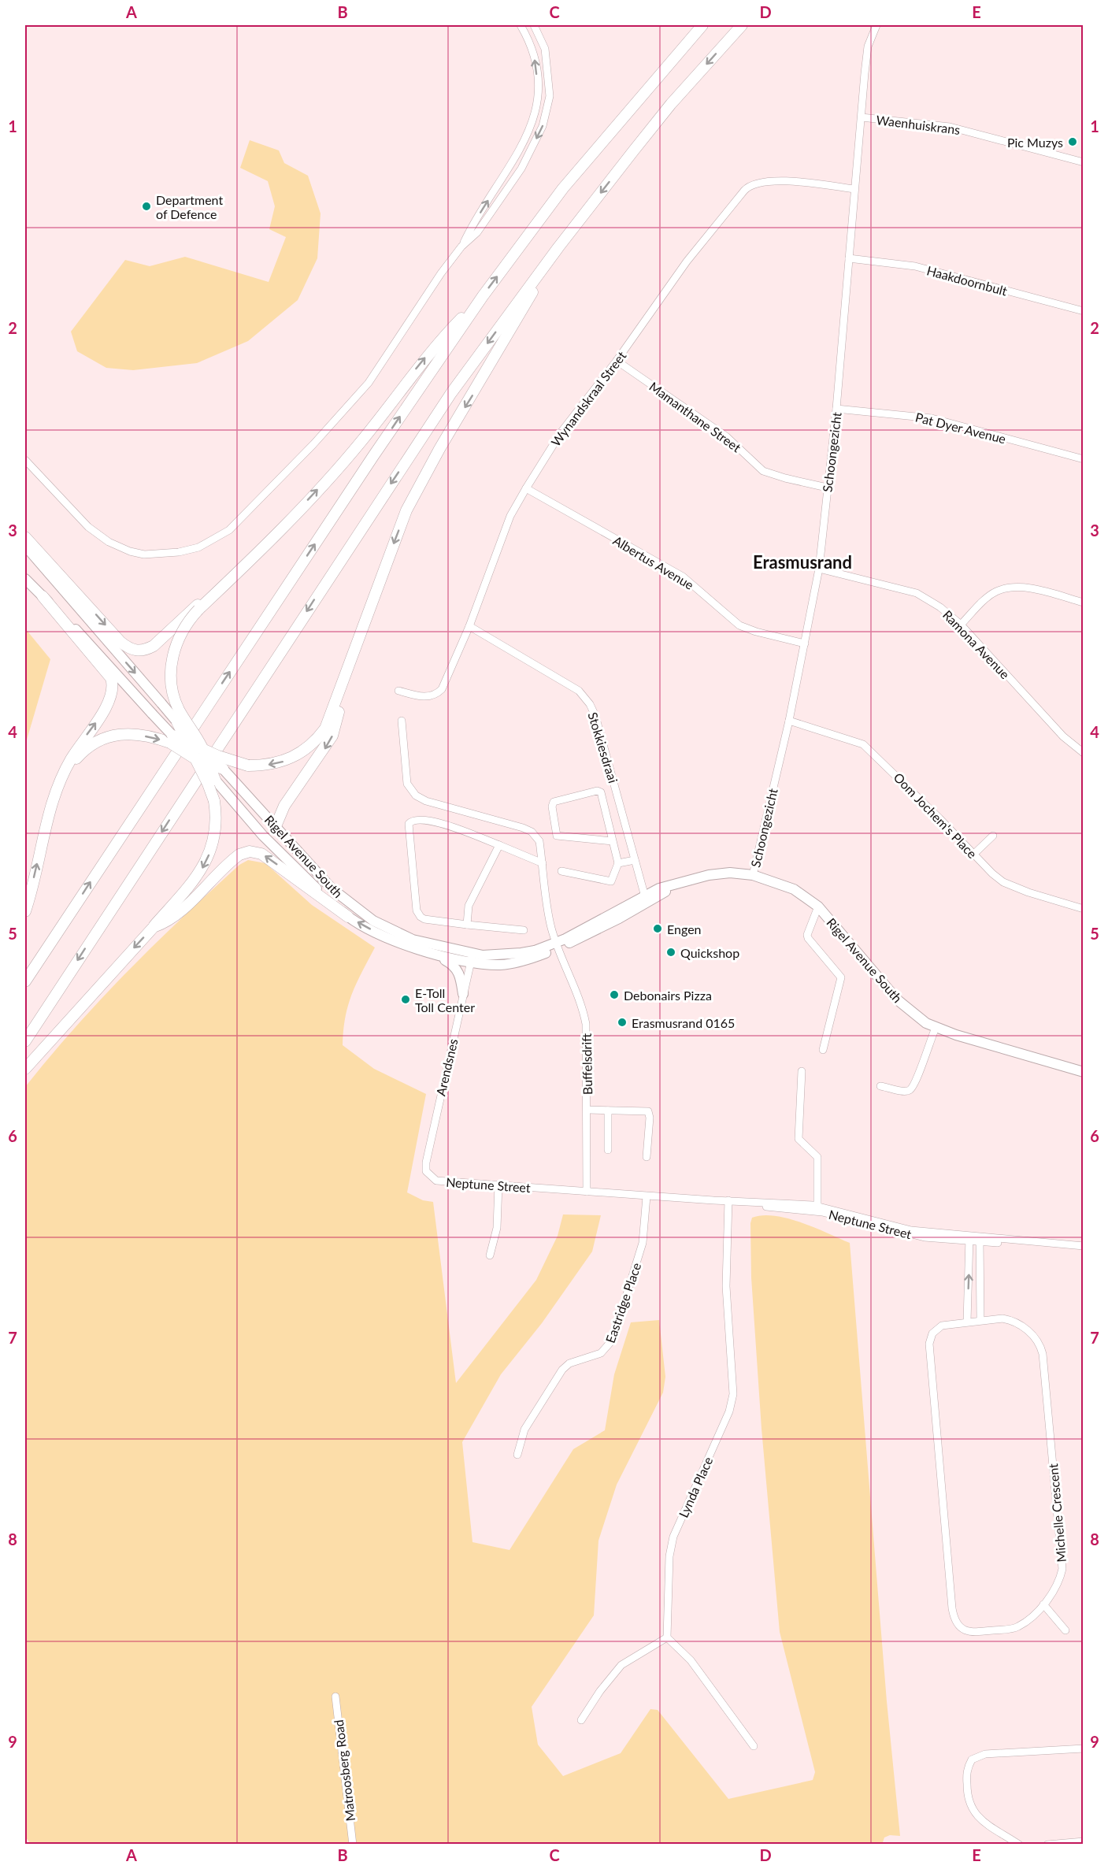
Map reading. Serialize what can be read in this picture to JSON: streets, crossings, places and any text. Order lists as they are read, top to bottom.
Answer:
{
  "streets": {
    "main road": ["Rigel Avenue South"],
    "street": [
      "Waenhuiskrans",
      "Haakdoornbult",
      "Wynandskraal Street",
      "Mamanthane Street",
      "Pat Dyer Avenue",
      "Schoongezicht",
      "Albertus Avenue",
      "Ramona Avenue",
      "Stokkiesdraai",
      "Oom Jochem's Place",
      "Buffelsdrift",
      "Arendsnes",
      "Neptune Street",
      "Eastridge Place",
      "Lynda Place",
      "Michelle Crescent",
      "Matroosberg Road"
    ]
  },
  "crossings": [
    ["Waenhuiskrans", "Schoongezicht"],
    ["Haakdoornbult", "Schoongezicht"],
    ["Wynandskraal Street", "Mamanthane Street"],
    ["Wynandskraal Street", "Schoongezicht"],
    ["Wynandskraal Street", "Albertus Avenue"],
    ["Wynandskraal Street", "Stokkiesdraai"],
    ["Mamanthane Street", "Schoongezicht"],
    ["Pat Dyer Avenue", "Schoongezicht"],
    ["Schoongezicht", "Albertus Avenue"],
    ["Schoongezicht", "Ramona Avenue"],
    ["Schoongezicht", "Oom Jochem's Place"],
    ["Schoongezicht", "Rigel Avenue South"],
    ["Stokkiesdraai", "Rigel Avenue South"],
    ["Rigel Avenue South", "Buffelsdrift"],
    ["Rigel Avenue South", "Arendsnes"],
    ["Buffelsdrift", "Neptune Street"],
    ["Arendsnes", "Neptune Street"],
    ["Neptune Street", "Eastridge Place"],
    ["Neptune Street", "Lynda Place"]
  ],
  "districts": ["Erasmusrand"],
  "places": [
    "Pic Muzys",
    "Department of Defence",
    "Engen",
    "Quickshop",
    "Debonairs Pizza",
    "E-Toll Toll Center",
    "Erasmusrand 0165"
  ],
  "grid": {
    "columns": [
      "A",
      "B",
      "C",
      "D",
      "E"
    ],
    "rows": [
      "1",
      "2",
      "3",
      "4",
      "5",
      "6",
      "7",
      "8",
      "9"
    ]
  }
}
